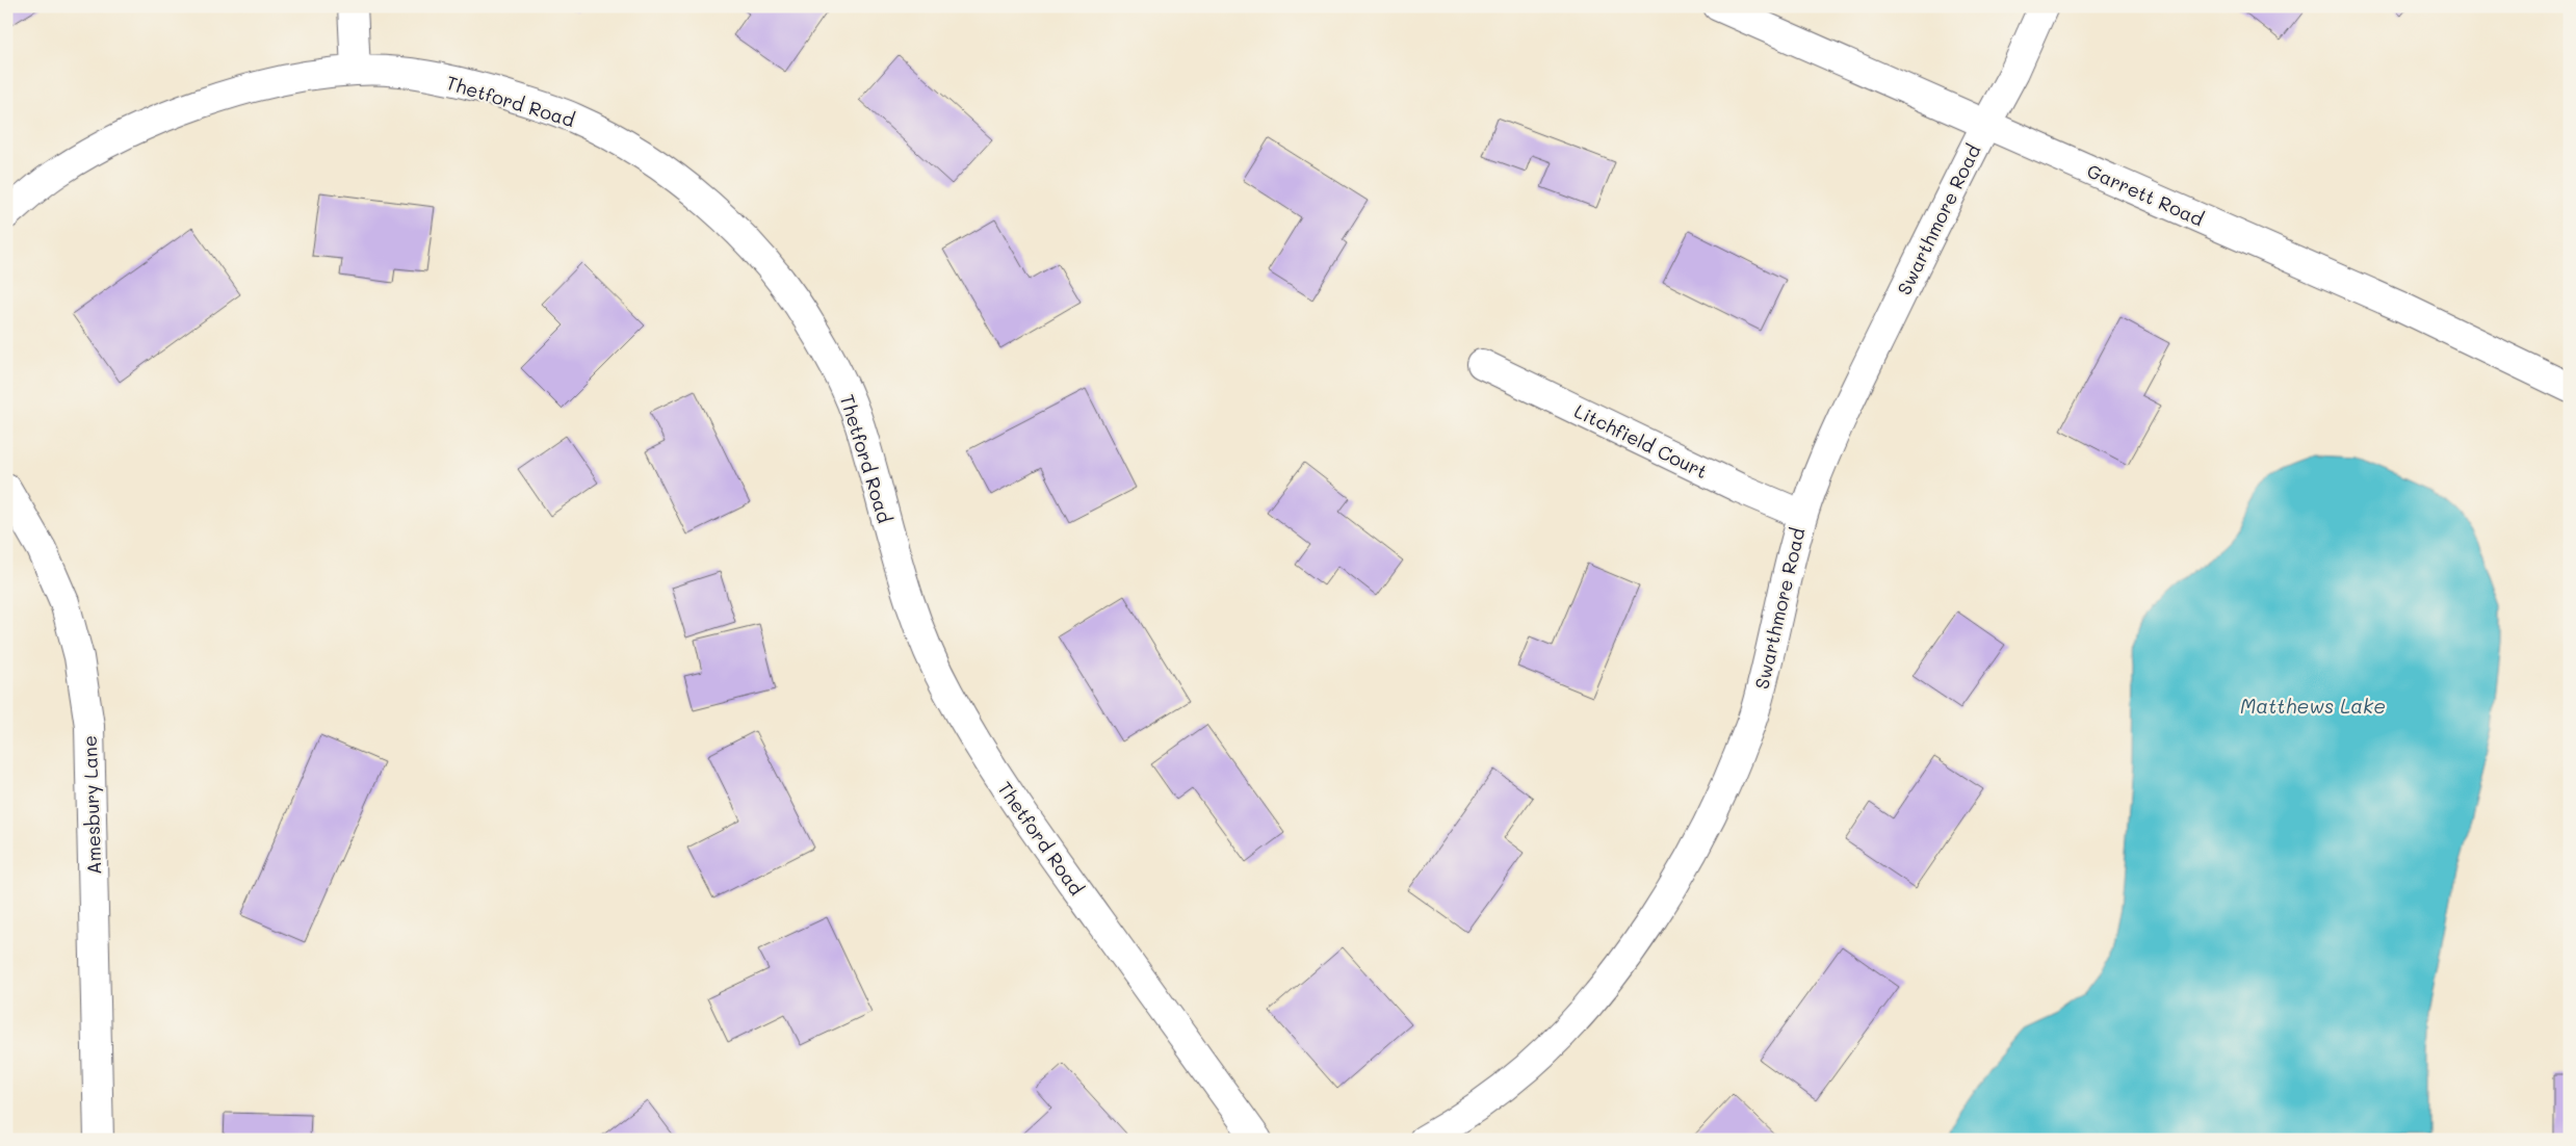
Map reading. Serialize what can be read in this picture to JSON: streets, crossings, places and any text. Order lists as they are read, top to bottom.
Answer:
{
  "streets": {
    "street": [
      "Thetford Road",
      "Garrett Road",
      "Swarthmore Road",
      "Litchfield Court",
      "Amesbury Lane"
    ]
  },
  "crossings": [
    ["Garrett Road", "Swarthmore Road"],
    ["Swarthmore Road", "Litchfield Court"]
  ],
  "water": ["Matthews Lake"]
}
